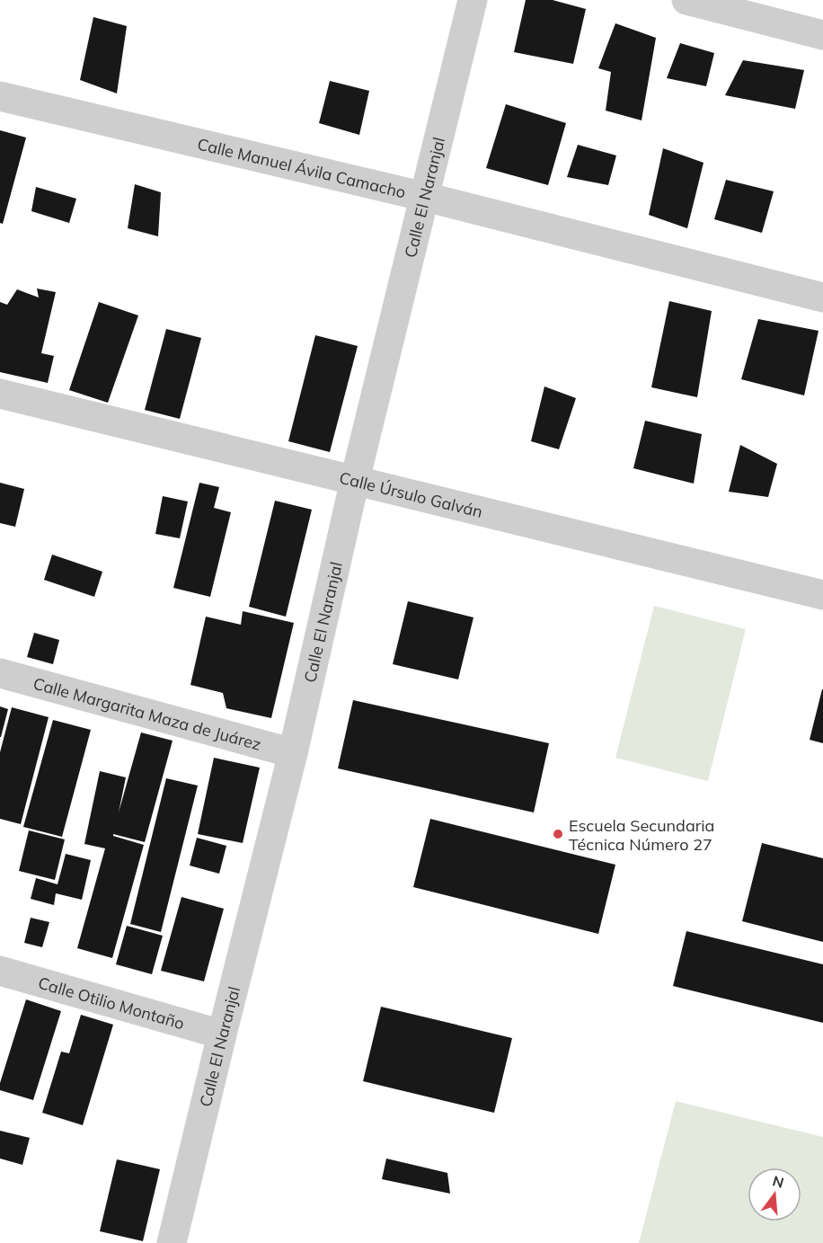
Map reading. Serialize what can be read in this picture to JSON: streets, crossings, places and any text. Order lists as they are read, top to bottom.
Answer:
{
  "streets": {
    "street": [
      "Calle Manuel Ávila Camacho",
      "Calle El Naranjal",
      "Calle Úrsulo Galván",
      "Calle Margarita Maza de Juárez",
      "Calle Otilio Montaño"
    ]
  },
  "crossings": [
    ["Calle Manuel Ávila Camacho", "Calle El Naranjal"],
    ["Calle El Naranjal", "Calle Úrsulo Galván"],
    ["Calle El Naranjal", "Calle Margarita Maza de Juárez"],
    ["Calle El Naranjal", "Calle Otilio Montaño"]
  ],
  "places": ["Escuela Secundaria Técnica Número 27"],
  "north": "top"
}
